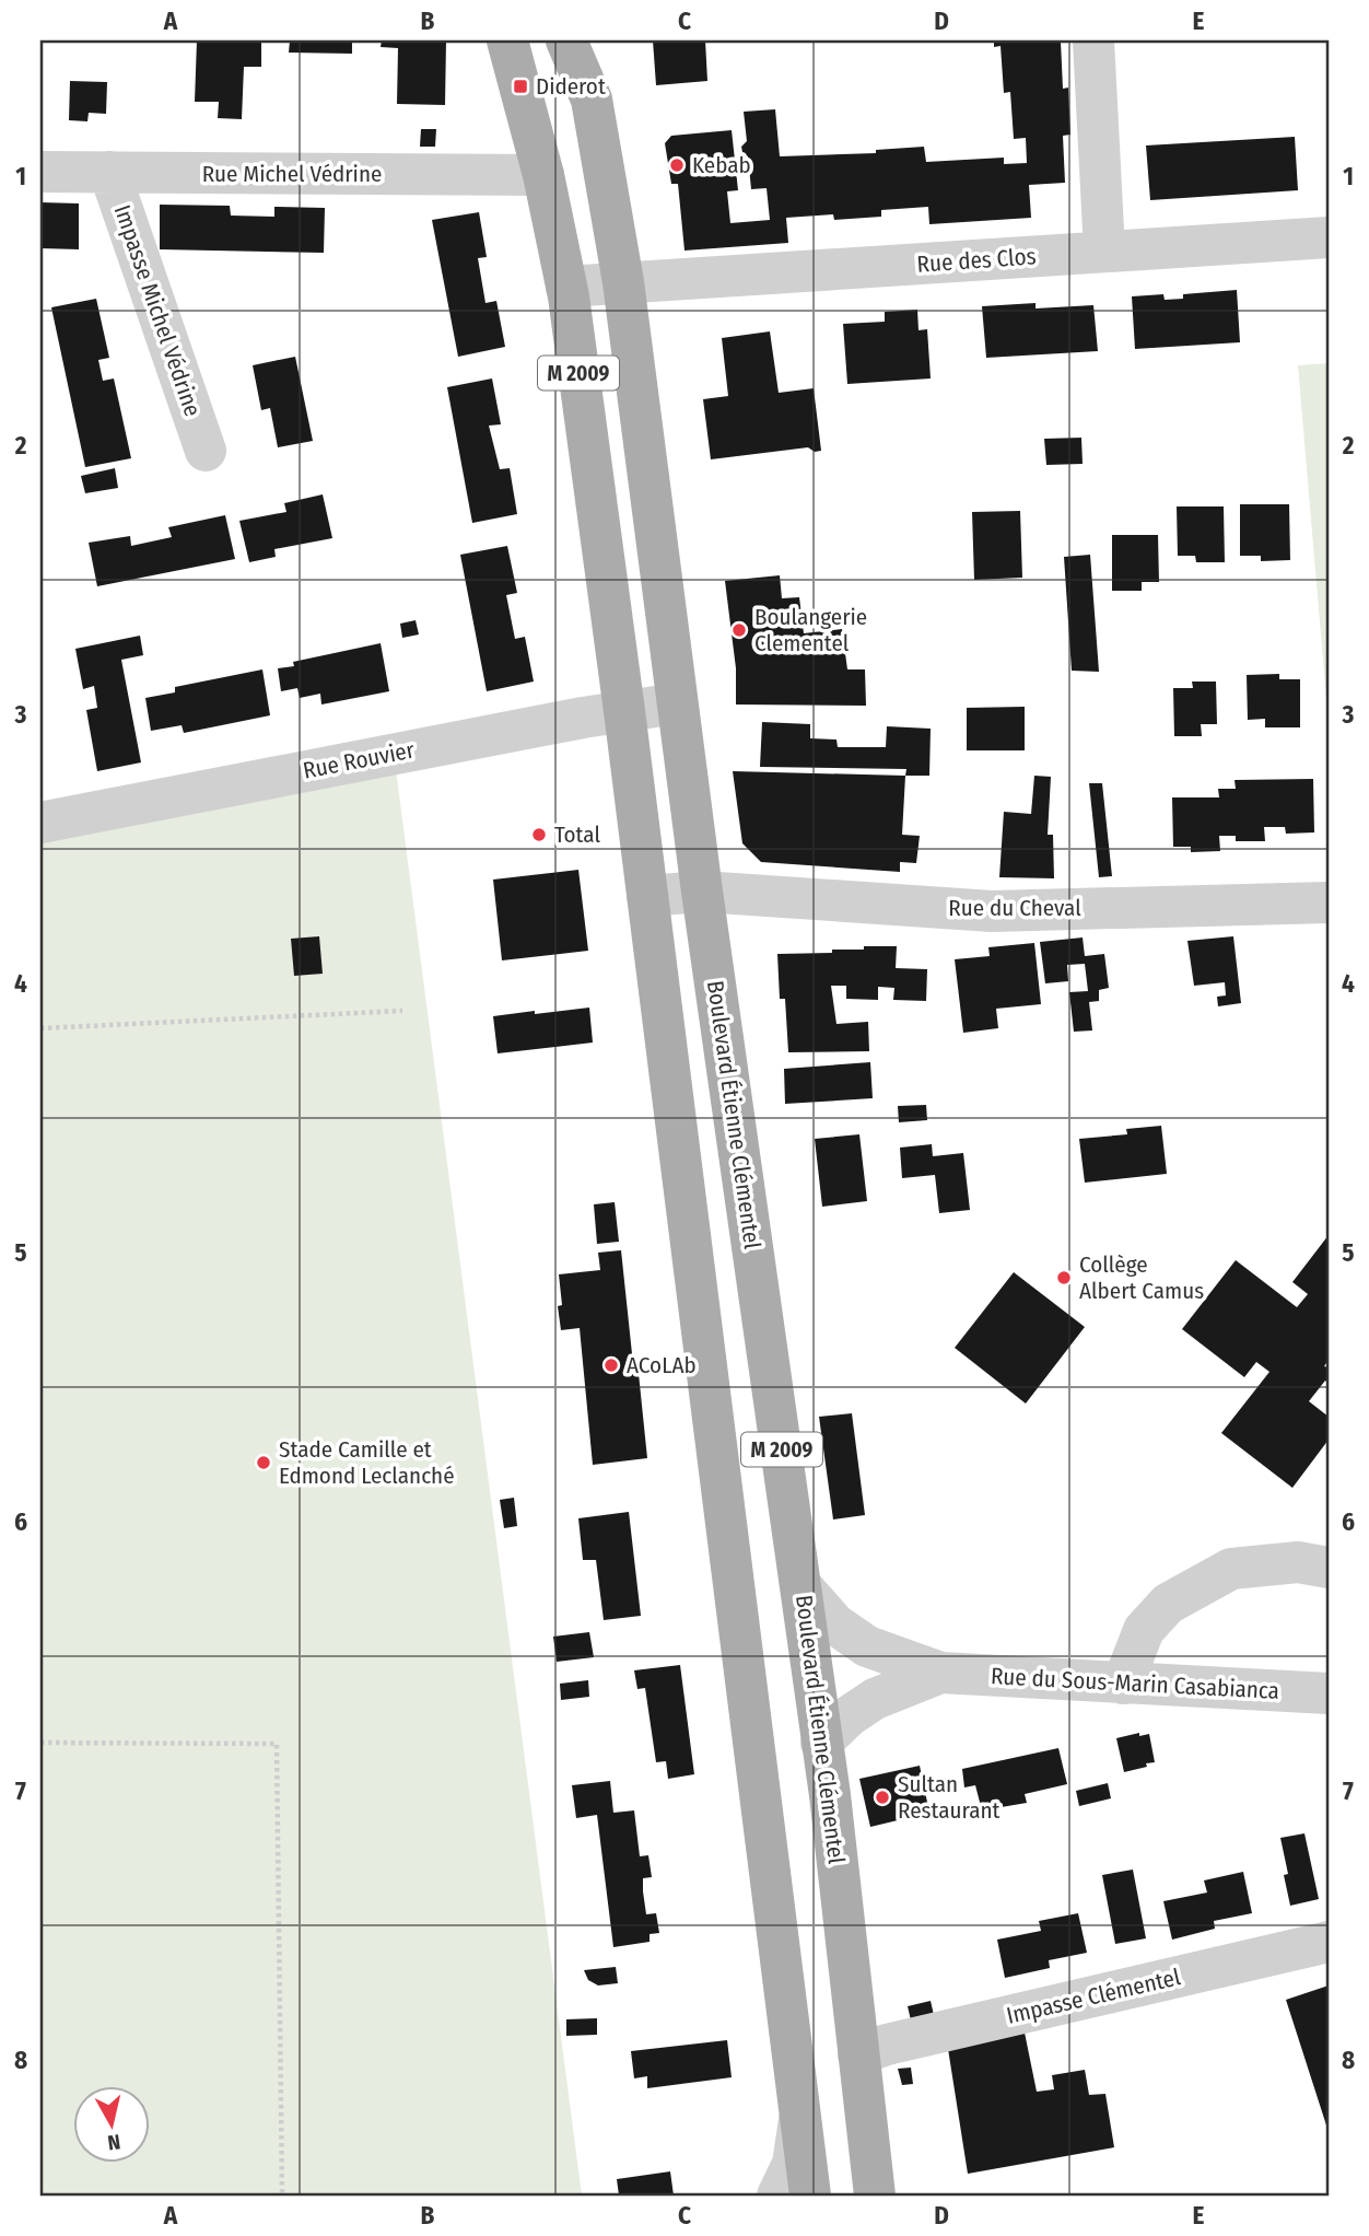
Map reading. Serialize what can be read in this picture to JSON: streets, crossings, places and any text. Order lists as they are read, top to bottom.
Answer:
{
  "streets": {
    "main road": ["M 2009", "Boulevard Étienne Clémentel"],
    "street": [
      "Rue Michel Védrine",
      "Rue des Clos",
      "Impasse Michel Védrine",
      "Rue Rouvier",
      "Rue du Cheval",
      "Rue du Sous-Marin Casabianca",
      "Impasse Clémentel"
    ]
  },
  "crossings": [
    ["Rue Michel Védrine", "Impasse Michel Védrine"],
    ["Rue Michel Védrine", "M 2009"],
    ["Rue des Clos", "M 2009"],
    ["Rue des Clos", "Boulevard Étienne Clémentel"],
    ["M 2009", "Rue Rouvier"],
    ["M 2009", "Rue du Cheval"],
    ["Rue Rouvier", "Boulevard Étienne Clémentel"],
    ["Rue du Cheval", "Boulevard Étienne Clémentel"],
    ["Boulevard Étienne Clémentel", "Rue du Sous-Marin Casabianca"],
    ["Boulevard Étienne Clémentel", "Impasse Clémentel"]
  ],
  "places": {
    "transit": ["Diderot"],
    "other": [
      "Kebab",
      "Boulangerie Clementel",
      "Total",
      "Collège Albert Camus",
      "ACoLAb",
      "Stade Camille et Edmond Leclanché",
      "Sultan Restaurant"
    ]
  },
  "north": "bottom",
  "grid": {
    "columns": [
      "A",
      "B",
      "C",
      "D",
      "E"
    ],
    "rows": [
      "1",
      "2",
      "3",
      "4",
      "5",
      "6",
      "7",
      "8"
    ]
  }
}
